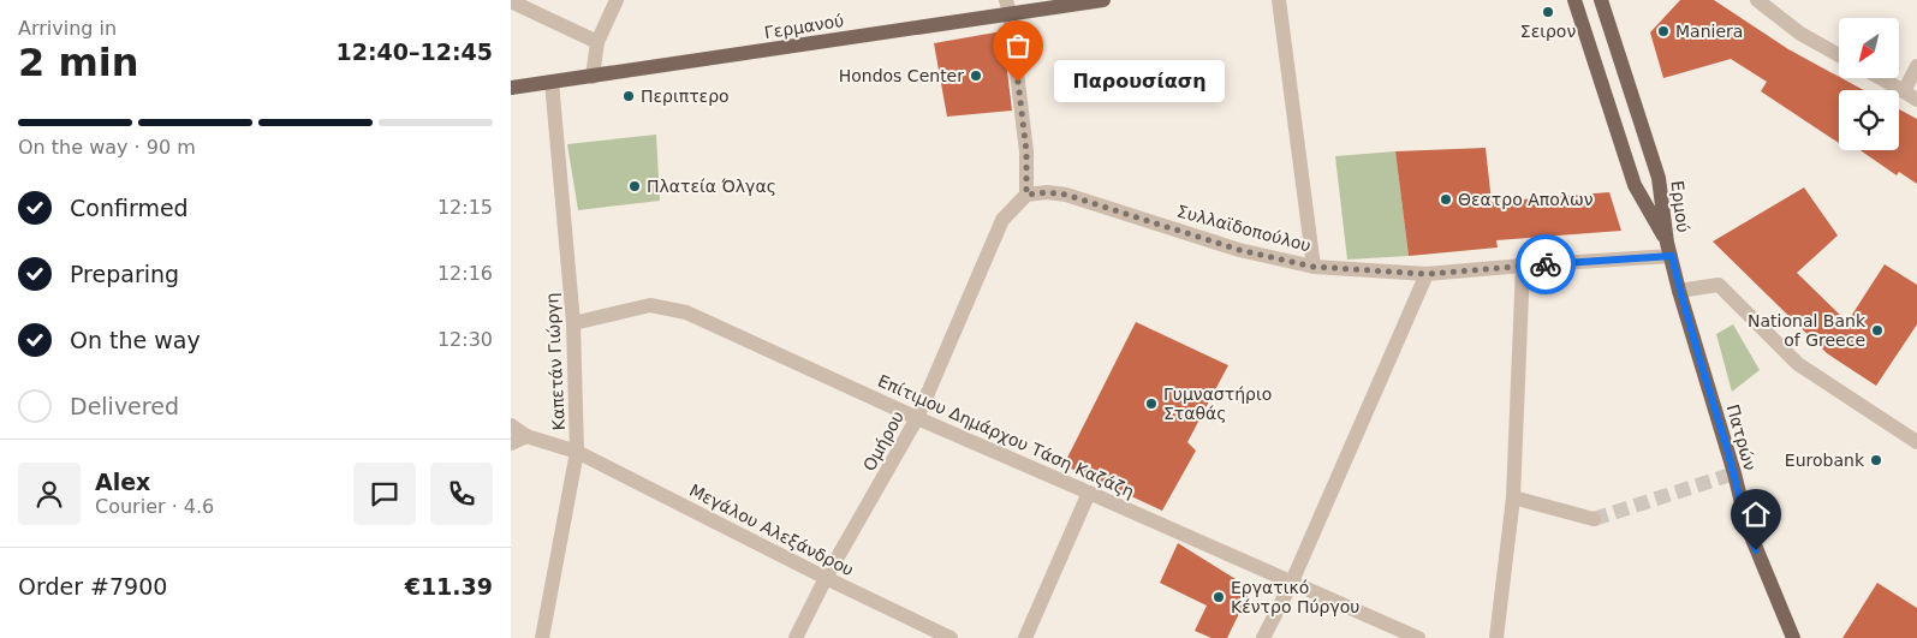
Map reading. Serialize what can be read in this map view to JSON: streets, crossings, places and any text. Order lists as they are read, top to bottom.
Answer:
{
  "streets": {
    "main road": ["Γερμανού", "Ερμού", "Πατρών"],
    "street": [
      "Συλλαϊδοπούλου",
      "Καπετάν Γιώργη",
      "Επίτιμου Δημάρχου Τάση Καζάζη",
      "Ομήρου",
      "Μεγάλου Αλεξάνδρου"
    ]
  },
  "crossings": [
    ["Γερμανού", "Καπετάν Γιώργη"],
    ["Ερμού", "Συλλαϊδοπούλου"],
    ["Ερμού", "Πατρών"],
    ["Συλλαϊδοπούλου", "Πατρών"],
    ["Συλλαϊδοπούλου", "Ομήρου"],
    ["Καπετάν Γιώργη", "Επίτιμου Δημάρχου Τάση Καζάζη"],
    ["Καπετάν Γιώργη", "Μεγάλου Αλεξάνδρου"],
    ["Επίτιμου Δημάρχου Τάση Καζάζη", "Ομήρου"],
    ["Ομήρου", "Μεγάλου Αλεξάνδρου"]
  ],
  "places": [
    "Σειρον",
    "Maniera",
    "Hondos Center",
    "Παρουσίαση",
    "Περιπτερο",
    "Πλατεία Όλγας",
    "Θεατρο Απολων",
    "National Bank of Greece",
    "Γυμναστήριο Σταθάς",
    "Eurobank",
    "Εργατικό Κέντρο Πύργου"
  ],
  "north": "bottom left",
  "page": {
    "heading": ["2 min", "Arriving in", "12:40–12:45"],
    "panel": [
      "Alex",
      "Courier · 4.6",
      "Order #7900",
      "€11.39"
    ],
    "bubble": "Παρουσίαση",
    "bar": "On the way · 90 m",
    "list": [
      ["Confirmed", "12:15"],
      ["Preparing", "12:16"],
      ["On the way", "12:30"],
      "Delivered"
    ]
  }
}
